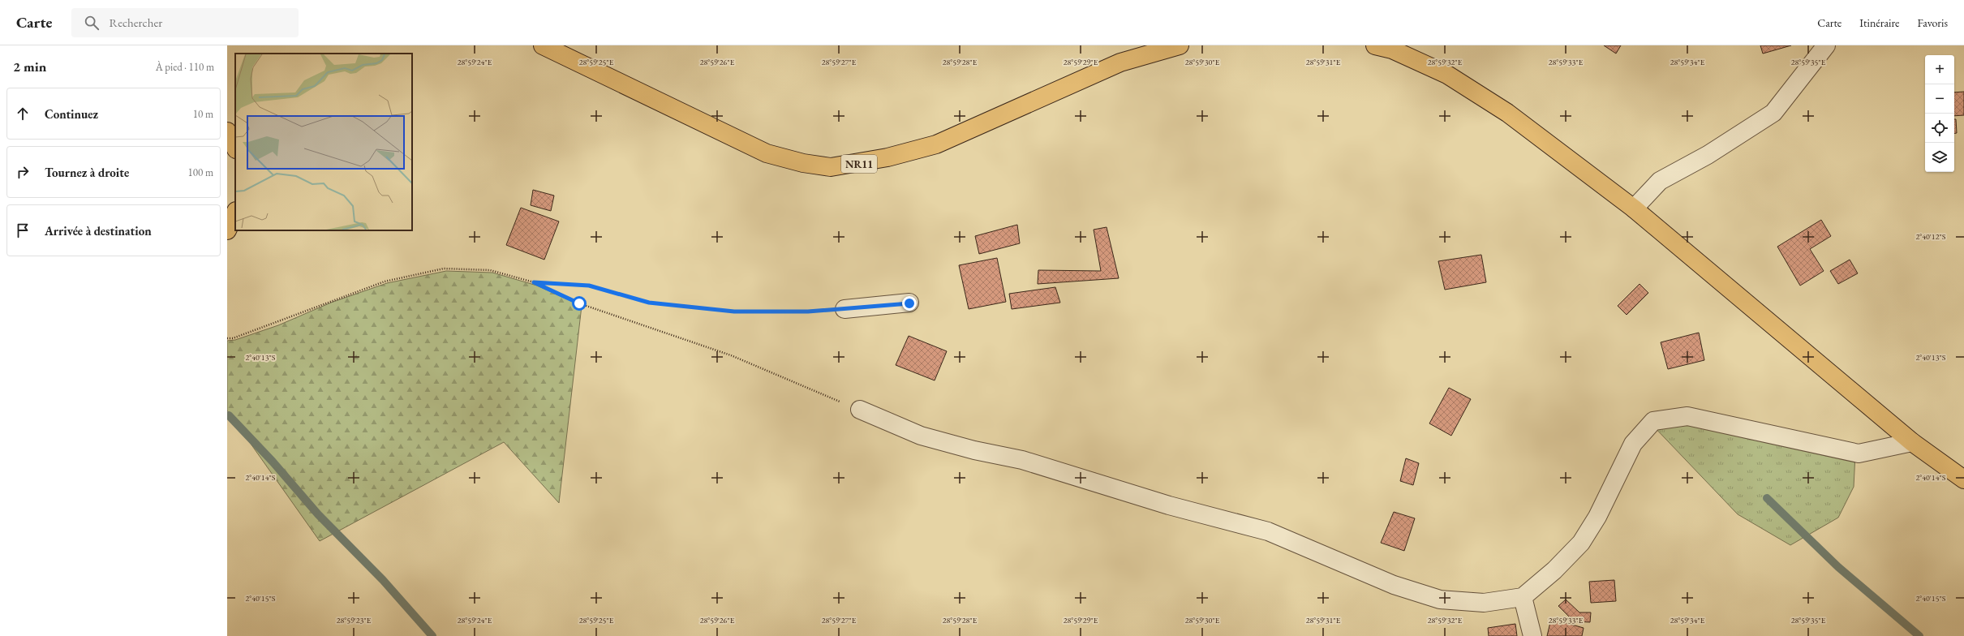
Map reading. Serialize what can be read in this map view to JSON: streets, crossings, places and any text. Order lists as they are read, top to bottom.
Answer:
{
  "streets": {
    "highway": ["NR11"]
  },
  "page": {
    "header": "Carte",
    "search": "Rechercher",
    "nav": ["Carte", "Itinéraire", "Favoris"],
    "heading": ["2 min", "À pied · 110 m"],
    "map_buttons": ["+", "−"],
    "list": [
      ["Continuez", "10 m"],
      ["Tournez à droite", "100 m"],
      "Arrivée à destination"
    ]
  },
  "coordinates": [
    "28°59'24\"E",
    "28°59'25\"E",
    "28°59'26\"E",
    "28°59'27\"E",
    "28°59'28\"E",
    "28°59'29\"E",
    "28°59'30\"E",
    "28°59'31\"E",
    "28°59'32\"E",
    "28°59'33\"E",
    "28°59'34\"E",
    "28°59'35\"E",
    "2°40'12\"S",
    "2°40'13\"S",
    "2°40'14\"S",
    "2°40'15\"S",
    "28°59'23\"E"
  ]
}
